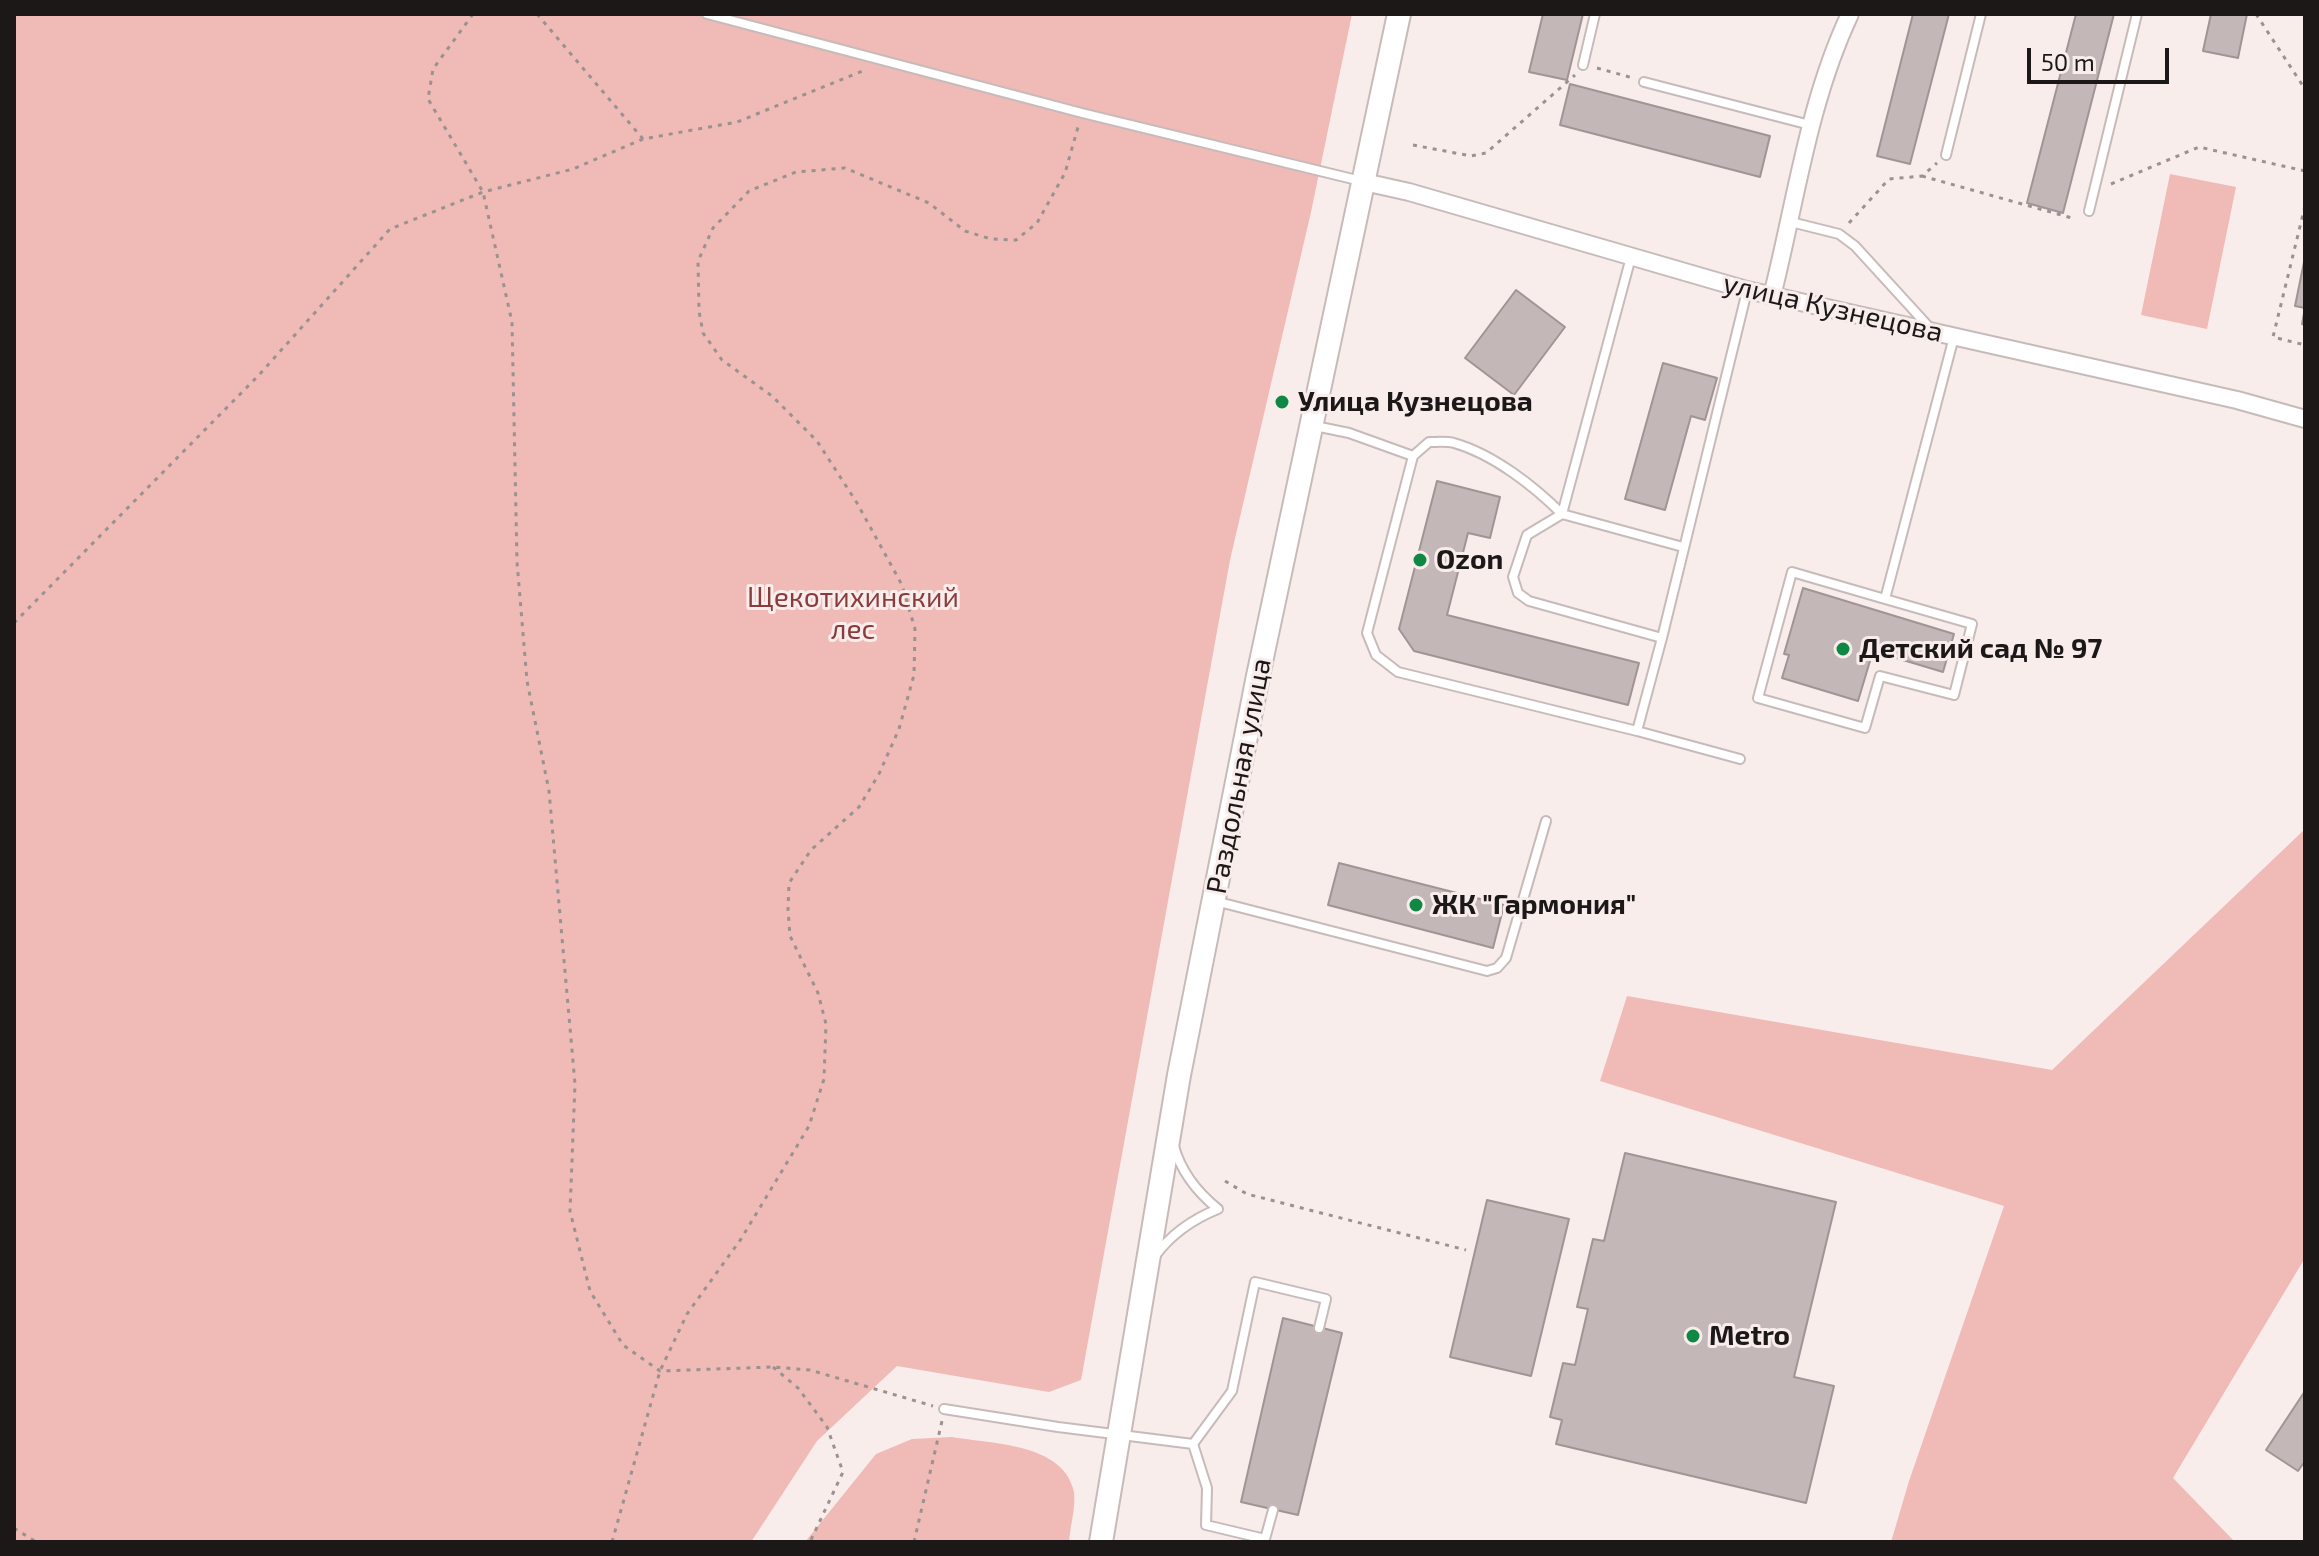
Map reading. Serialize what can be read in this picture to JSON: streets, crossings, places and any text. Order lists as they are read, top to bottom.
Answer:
{
  "streets": {
    "main road": ["Раздольная улица"],
    "street": ["улица Кузнецова"]
  },
  "crossings": [
    ["улица Кузнецова", "Раздольная улица"]
  ],
  "parks": ["Щекотихинский лес"],
  "places": [
    "Улица Кузнецова",
    "Ozon",
    "Детский сад № 97",
    "ЖК \"Гармония\"",
    "Metro"
  ],
  "scale_bar": "50 m"
}
